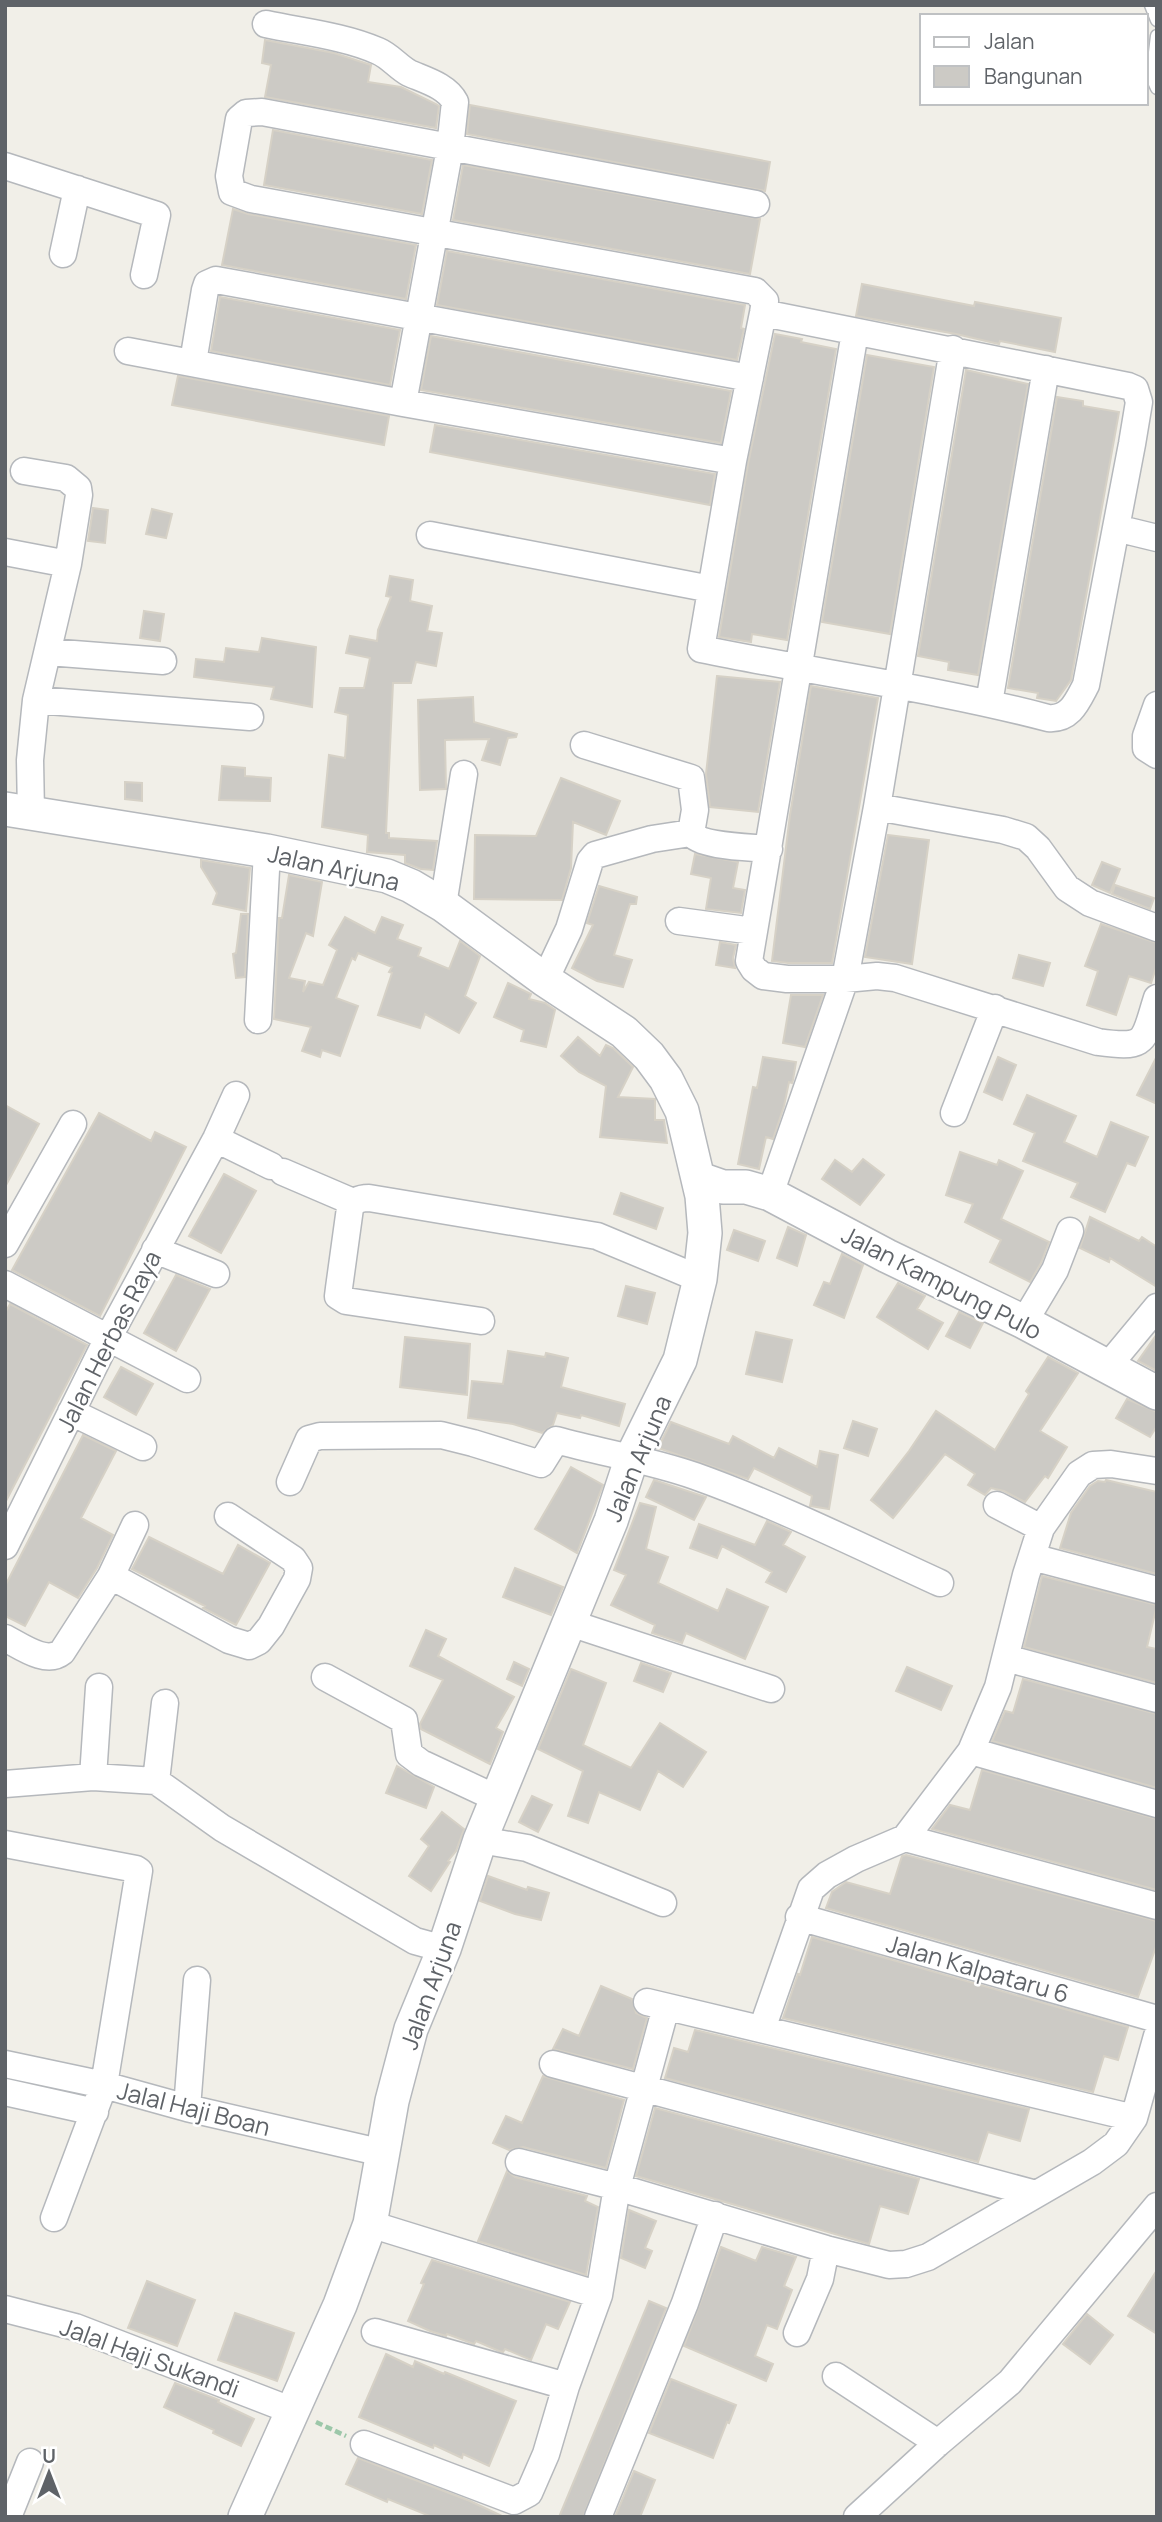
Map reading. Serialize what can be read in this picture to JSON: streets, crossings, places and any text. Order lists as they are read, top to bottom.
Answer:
{
  "streets": {
    "street": [
      "Jalan Arjuna",
      "Jalan Kampung Pulo",
      "Jalan Herbas Raya",
      "Jalan Kalpataru 6",
      "Jalal Haji Boan",
      "Jalal Haji Sukandi"
    ]
  },
  "crossings": [
    ["Jalan Arjuna", "Jalan Kampung Pulo"],
    ["Jalan Arjuna", "Jalal Haji Boan"],
    ["Jalan Arjuna", "Jalal Haji Sukandi"]
  ],
  "legend": ["Jalan", "Bangunan"],
  "north": "top"
}
